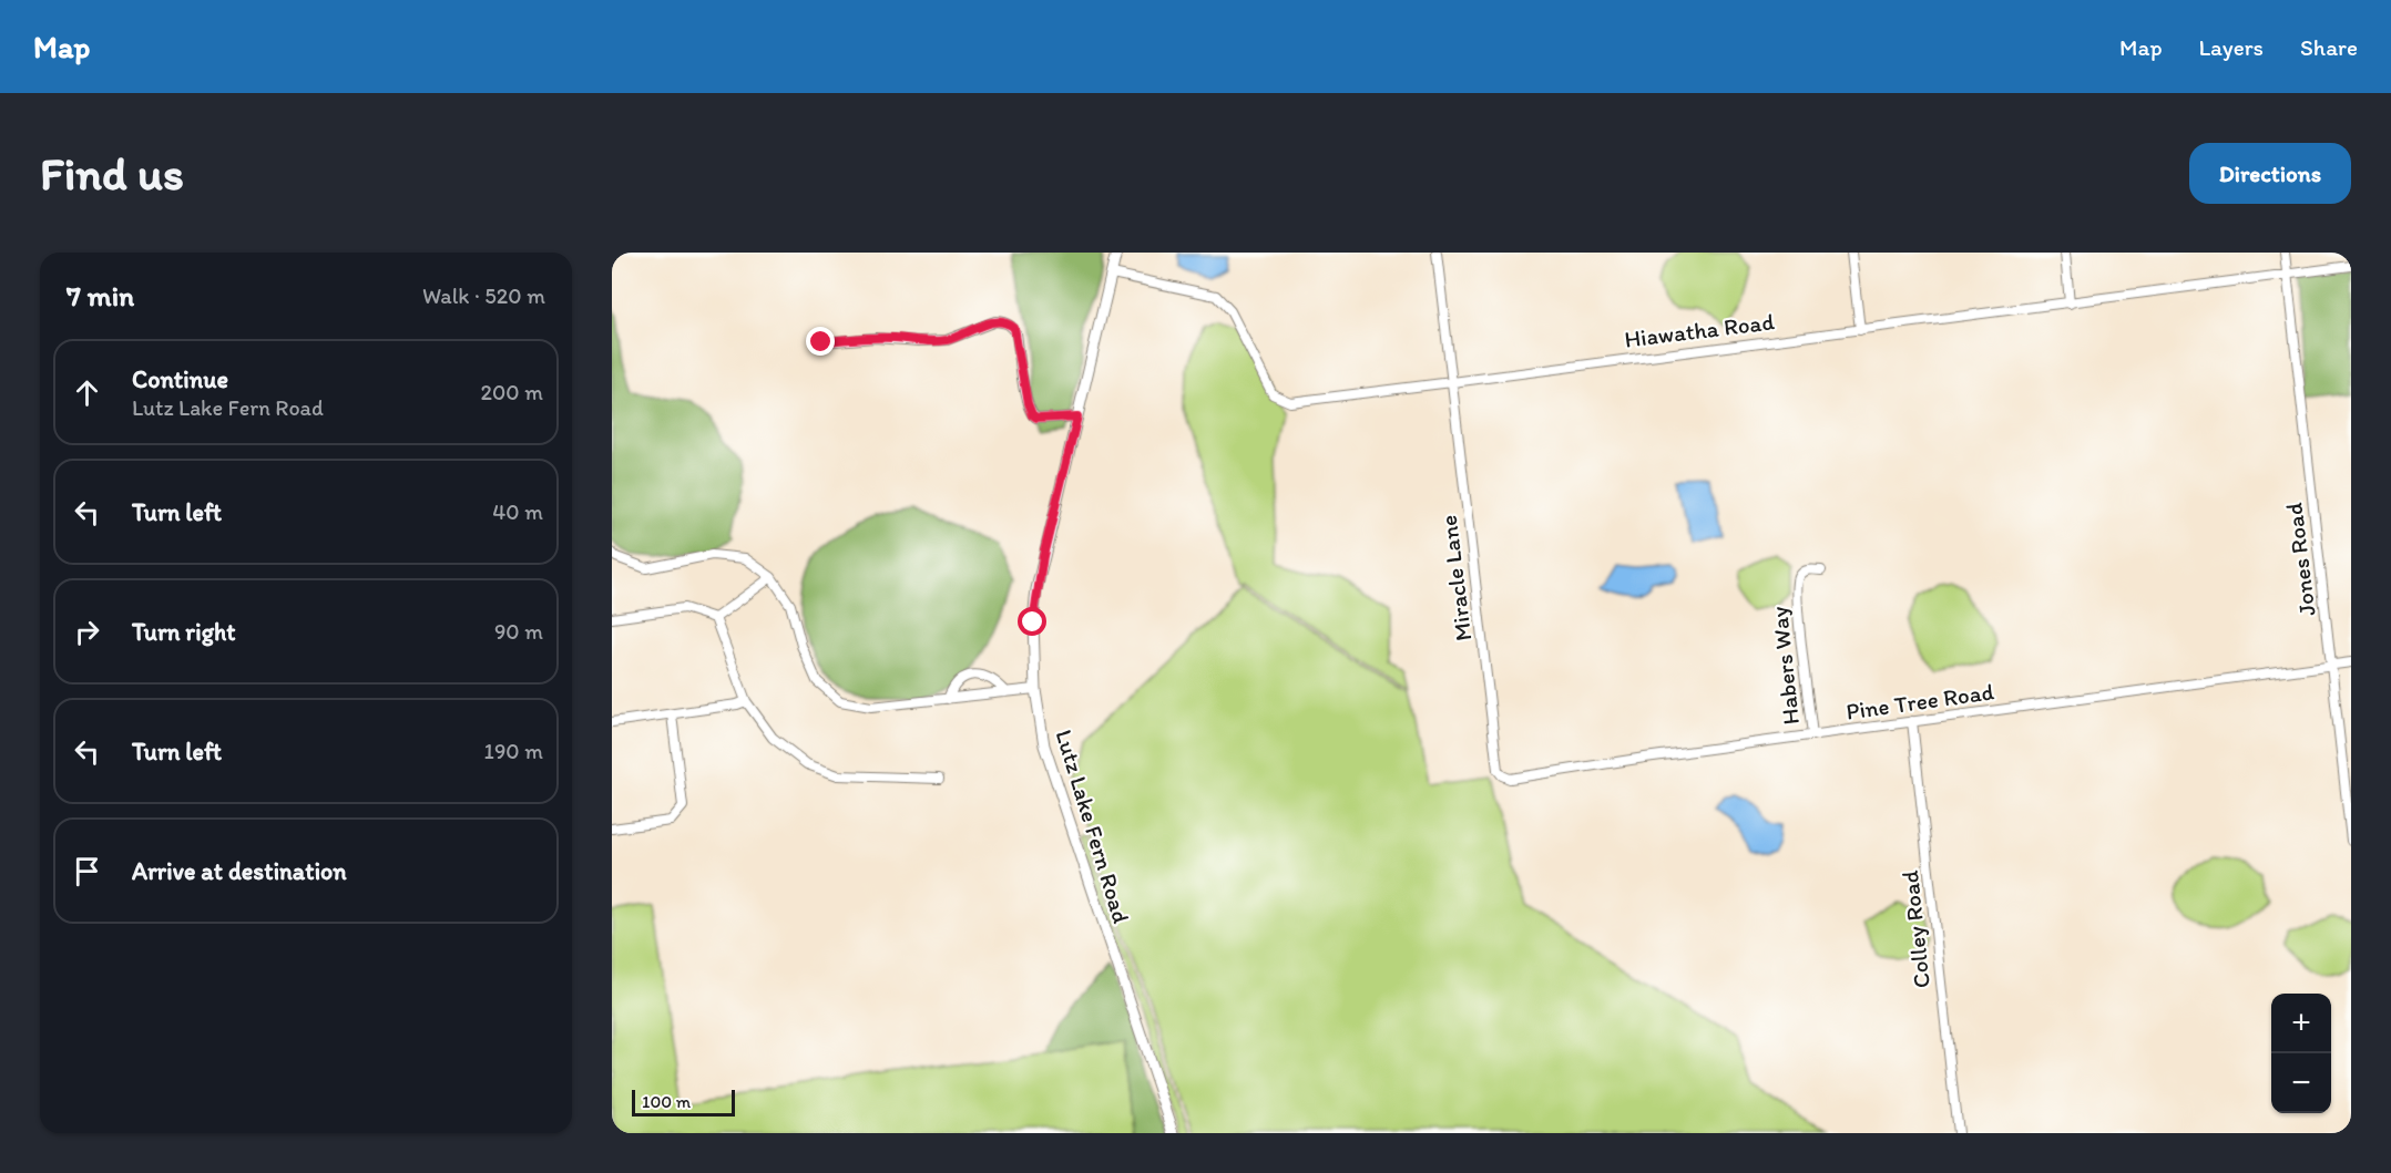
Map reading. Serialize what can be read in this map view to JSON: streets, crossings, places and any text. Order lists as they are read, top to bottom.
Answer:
{
  "streets": {
    "main road": ["Lutz Lake Fern Road"],
    "street": [
      "Hiawatha Road",
      "Jones Road",
      "Miracle Lane",
      "Habers Way",
      "Pine Tree Road",
      "Colley Road"
    ]
  },
  "crossings": [
    ["Hiawatha Road", "Jones Road"],
    ["Hiawatha Road", "Miracle Lane"],
    ["Hiawatha Road", "Lutz Lake Fern Road"],
    ["Jones Road", "Pine Tree Road"],
    ["Miracle Lane", "Pine Tree Road"],
    ["Habers Way", "Pine Tree Road"],
    ["Pine Tree Road", "Colley Road"]
  ],
  "scale_bar": "100 m",
  "page": {
    "header": "Map",
    "nav": ["Map", "Layers", "Share"],
    "buttons": "Directions",
    "title": "Find us",
    "heading": ["7 min", "Walk · 520 m"],
    "list": [
      ["Continue", "Lutz Lake Fern Road", "200 m"],
      ["Turn left", "40 m"],
      ["Turn right", "90 m"],
      ["Turn left", "190 m"],
      "Arrive at destination"
    ],
    "map_buttons": ["+", "−"],
    "scale": "100 m"
  }
}
